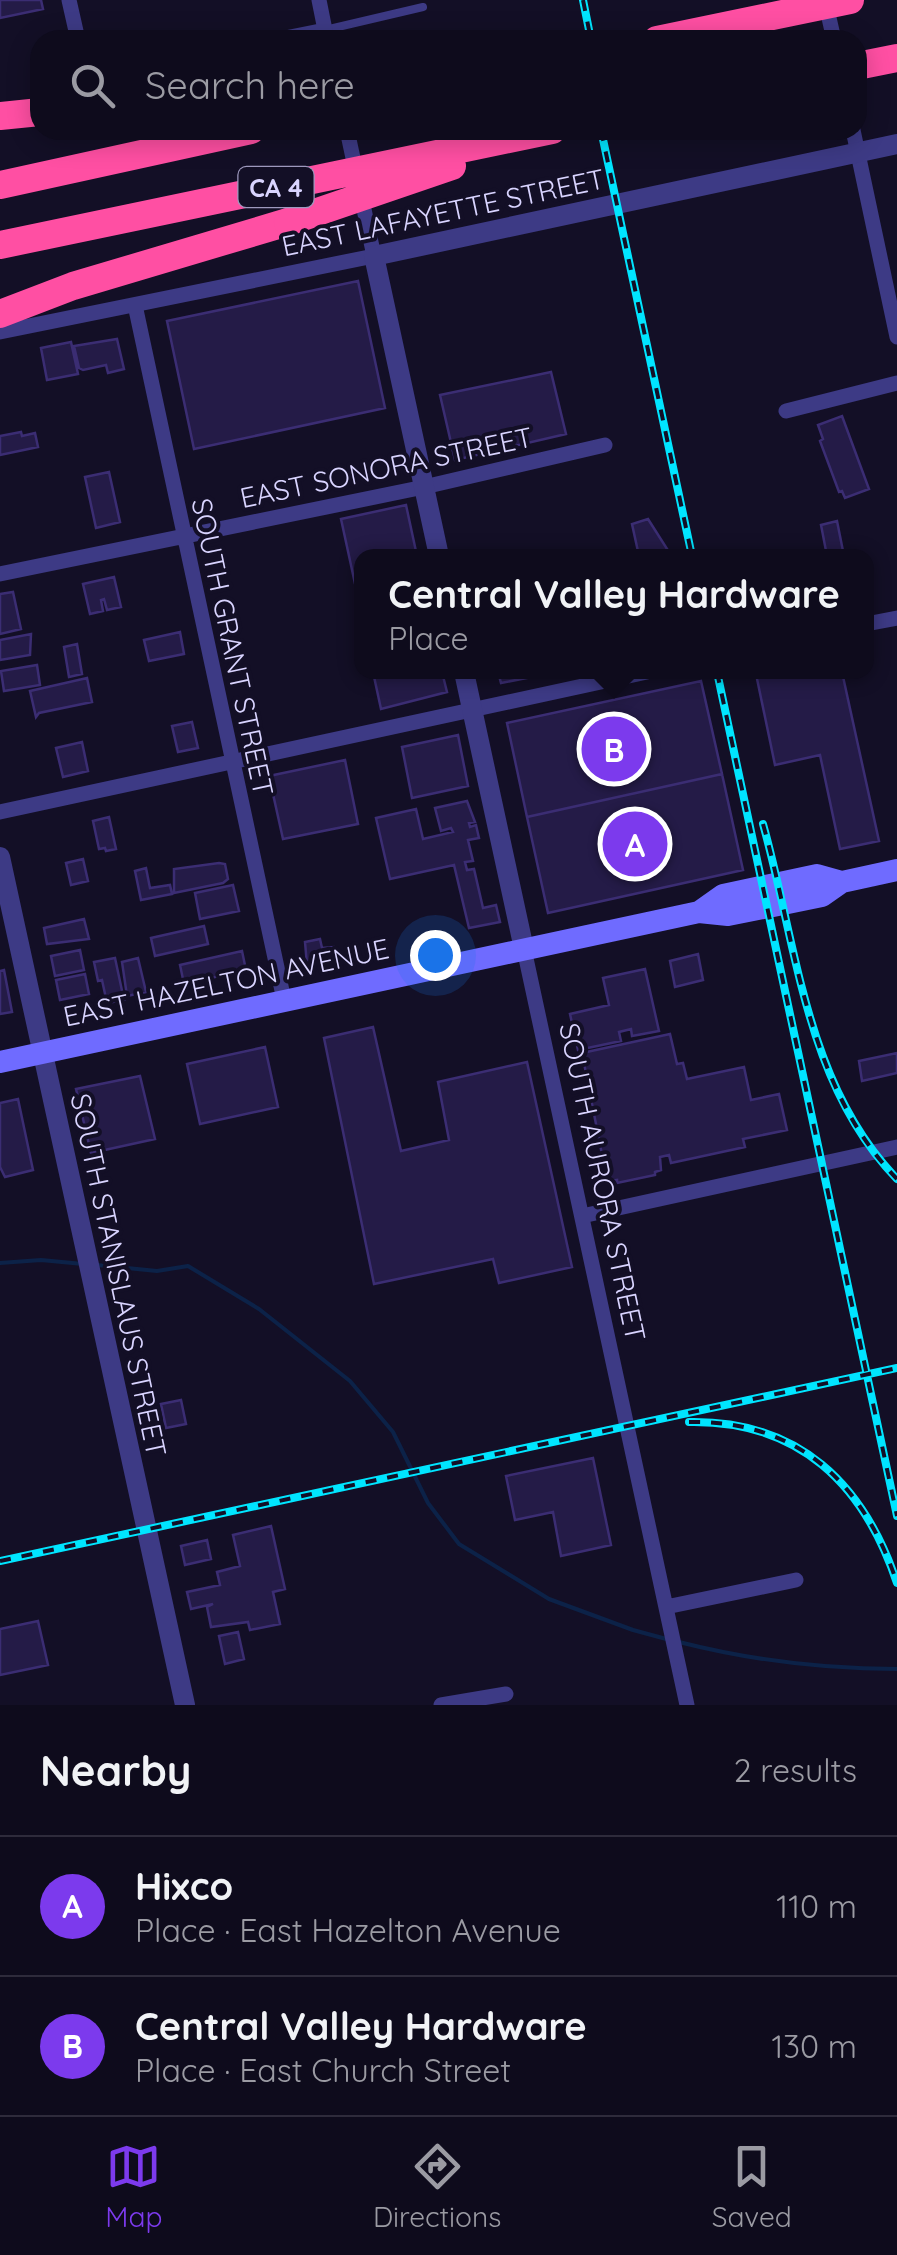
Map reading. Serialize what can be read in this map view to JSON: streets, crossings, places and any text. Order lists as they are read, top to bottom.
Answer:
{
  "streets": {
    "highway": ["CA 4"],
    "main road": ["EAST HAZELTON AVENUE"],
    "street": [
      "EAST LAFAYETTE STREET",
      "EAST SONORA STREET",
      "SOUTH GRANT STREET",
      "SOUTH AURORA STREET",
      "SOUTH STANISLAUS STREET"
    ]
  },
  "crossings": [
    ["EAST LAFAYETTE STREET", "SOUTH GRANT STREET"],
    ["EAST SONORA STREET", "SOUTH GRANT STREET"],
    ["SOUTH GRANT STREET", "EAST HAZELTON AVENUE"],
    ["EAST HAZELTON AVENUE", "SOUTH AURORA STREET"],
    ["EAST HAZELTON AVENUE", "SOUTH STANISLAUS STREET"]
  ],
  "page": {
    "search": "Search here",
    "popup": ["Central Valley Hardware", "Place"],
    "pins": ["B", "A"],
    "heading": ["Nearby", "2 results"],
    "list": [
      {
        "mark": "A",
        "name": "Hixco",
        "note": "Place · East Hazelton Avenue",
        "value": "110 m"
      },
      {
        "mark": "B",
        "name": "Central Valley Hardware",
        "note": "Place · East Church Street",
        "value": "130 m"
      }
    ],
    "nav": ["Map", "Directions", "Saved"]
  }
}
